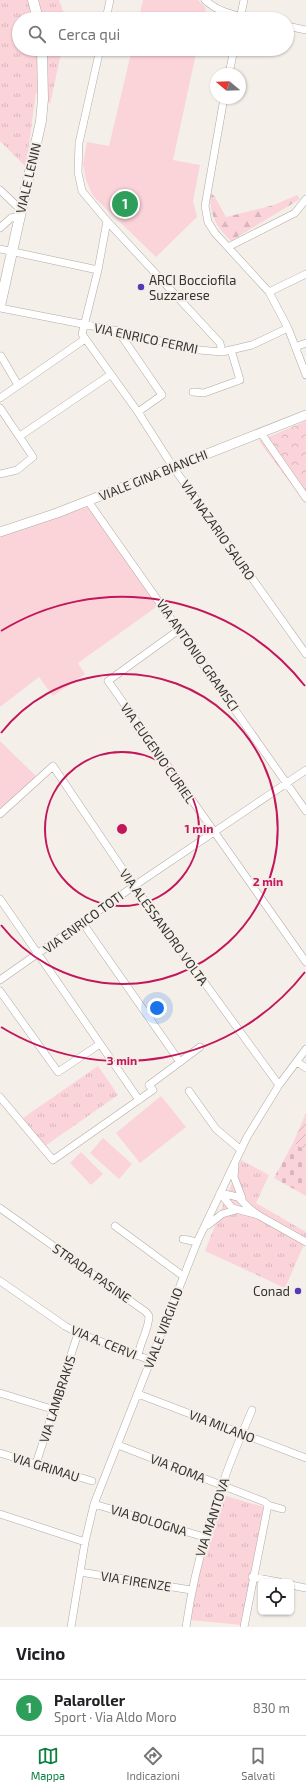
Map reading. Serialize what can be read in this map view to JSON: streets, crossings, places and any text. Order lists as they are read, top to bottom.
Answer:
{
  "streets": {
    "main road": ["VIALE LENIN"],
    "street": [
      "VIA ENRICO FERMI",
      "VIALE GINA BIANCHI",
      "VIA NAZARIO SAURO",
      "VIA ANTONIO GRAMSCI",
      "VIA EUGENIO CURIEL",
      "VIA ENRICO TOTI",
      "VIA ALESSANDRO VOLTA",
      "STRADA PASINE",
      "VIALE VIRGILIO",
      "VIA A. CERVI",
      "VIA LAMBRAKIS",
      "VIA MILANO",
      "VIA GRIMAU",
      "VIA ROMA",
      "VIA MANTOVA",
      "VIA BOLOGNA",
      "VIA FIRENZE"
    ]
  },
  "crossings": [
    ["VIALE LENIN", "VIA ENRICO FERMI"],
    ["VIA ENRICO FERMI", "VIA NAZARIO SAURO"],
    ["VIALE GINA BIANCHI", "VIA NAZARIO SAURO"],
    ["VIALE GINA BIANCHI", "VIA ANTONIO GRAMSCI"],
    ["VIA ANTONIO GRAMSCI", "VIA EUGENIO CURIEL"],
    ["VIA ANTONIO GRAMSCI", "VIA ENRICO TOTI"],
    ["VIA EUGENIO CURIEL", "VIA ENRICO TOTI"],
    ["VIA ENRICO TOTI", "VIA ALESSANDRO VOLTA"],
    ["VIA ALESSANDRO VOLTA", "VIALE VIRGILIO"],
    ["STRADA PASINE", "VIA A. CERVI"],
    ["VIALE VIRGILIO", "VIA A. CERVI"],
    ["VIALE VIRGILIO", "VIA MILANO"],
    ["VIALE VIRGILIO", "VIA ROMA"],
    ["VIALE VIRGILIO", "VIA BOLOGNA"],
    ["VIALE VIRGILIO", "VIA FIRENZE"],
    ["VIA A. CERVI", "VIA LAMBRAKIS"],
    ["VIA LAMBRAKIS", "VIA GRIMAU"],
    ["VIA MILANO", "VIA MANTOVA"],
    ["VIA ROMA", "VIA MANTOVA"],
    ["VIA MANTOVA", "VIA BOLOGNA"],
    ["VIA MANTOVA", "VIA FIRENZE"]
  ],
  "places": ["ARCI Bocciofila Suzzarese", "Conad"],
  "north": "left",
  "page": {
    "search": "Cerca qui",
    "pins": "1",
    "heading": "Vicino",
    "list": [
      {
        "mark": "1",
        "name": "Palaroller",
        "note": "Sport · Via Aldo Moro",
        "value": "830 m"
      }
    ],
    "nav": ["Mappa", "Indicazioni", "Salvati"]
  },
  "rings": ["1 min", "2 min", "3 min"]
}
